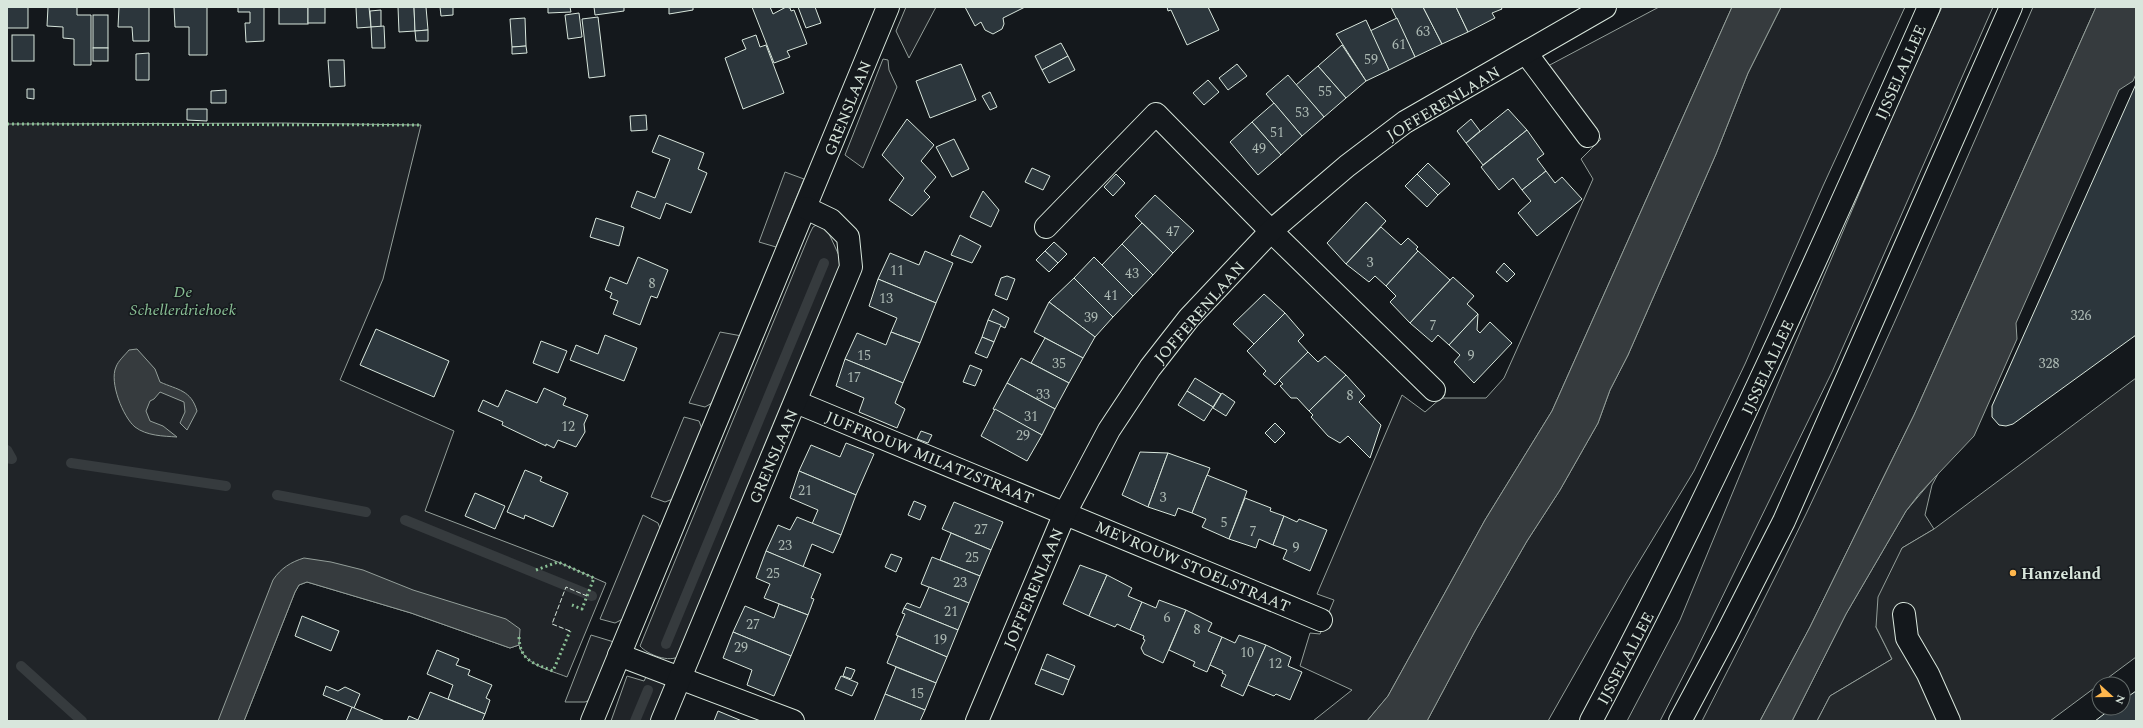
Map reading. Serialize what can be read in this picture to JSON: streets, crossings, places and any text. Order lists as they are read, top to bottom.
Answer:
{
  "streets": {
    "street": [
      "IJSSELALLEE",
      "JOFFERENLAAN",
      "GRENSLAAN",
      "JUFFROUW MILATZSTRAAT",
      "MEVROUW STOELSTRAAT"
    ]
  },
  "crossings": [
    ["JOFFERENLAAN", "JUFFROUW MILATZSTRAAT"],
    ["JOFFERENLAAN", "MEVROUW STOELSTRAAT"],
    ["GRENSLAAN", "JUFFROUW MILATZSTRAAT"],
    ["JUFFROUW MILATZSTRAAT", "MEVROUW STOELSTRAAT"]
  ],
  "parks": ["De Schellerdriehoek"],
  "places": ["Hanzeland"],
  "house_numbers": [
    "63",
    "61",
    "59",
    "55",
    "53",
    "51",
    "49",
    "47",
    "3",
    "11",
    "43",
    "8",
    "41",
    "13",
    "326",
    "39",
    "7",
    "15",
    "9",
    "35",
    "328",
    "17",
    "33",
    "8",
    "31",
    "12",
    "29",
    "21",
    "3",
    "5",
    "27",
    "7",
    "23",
    "9",
    "25",
    "25",
    "23",
    "21",
    "6",
    "27",
    "8",
    "19",
    "29",
    "10",
    "12",
    "15"
  ],
  "north": "right"
}
